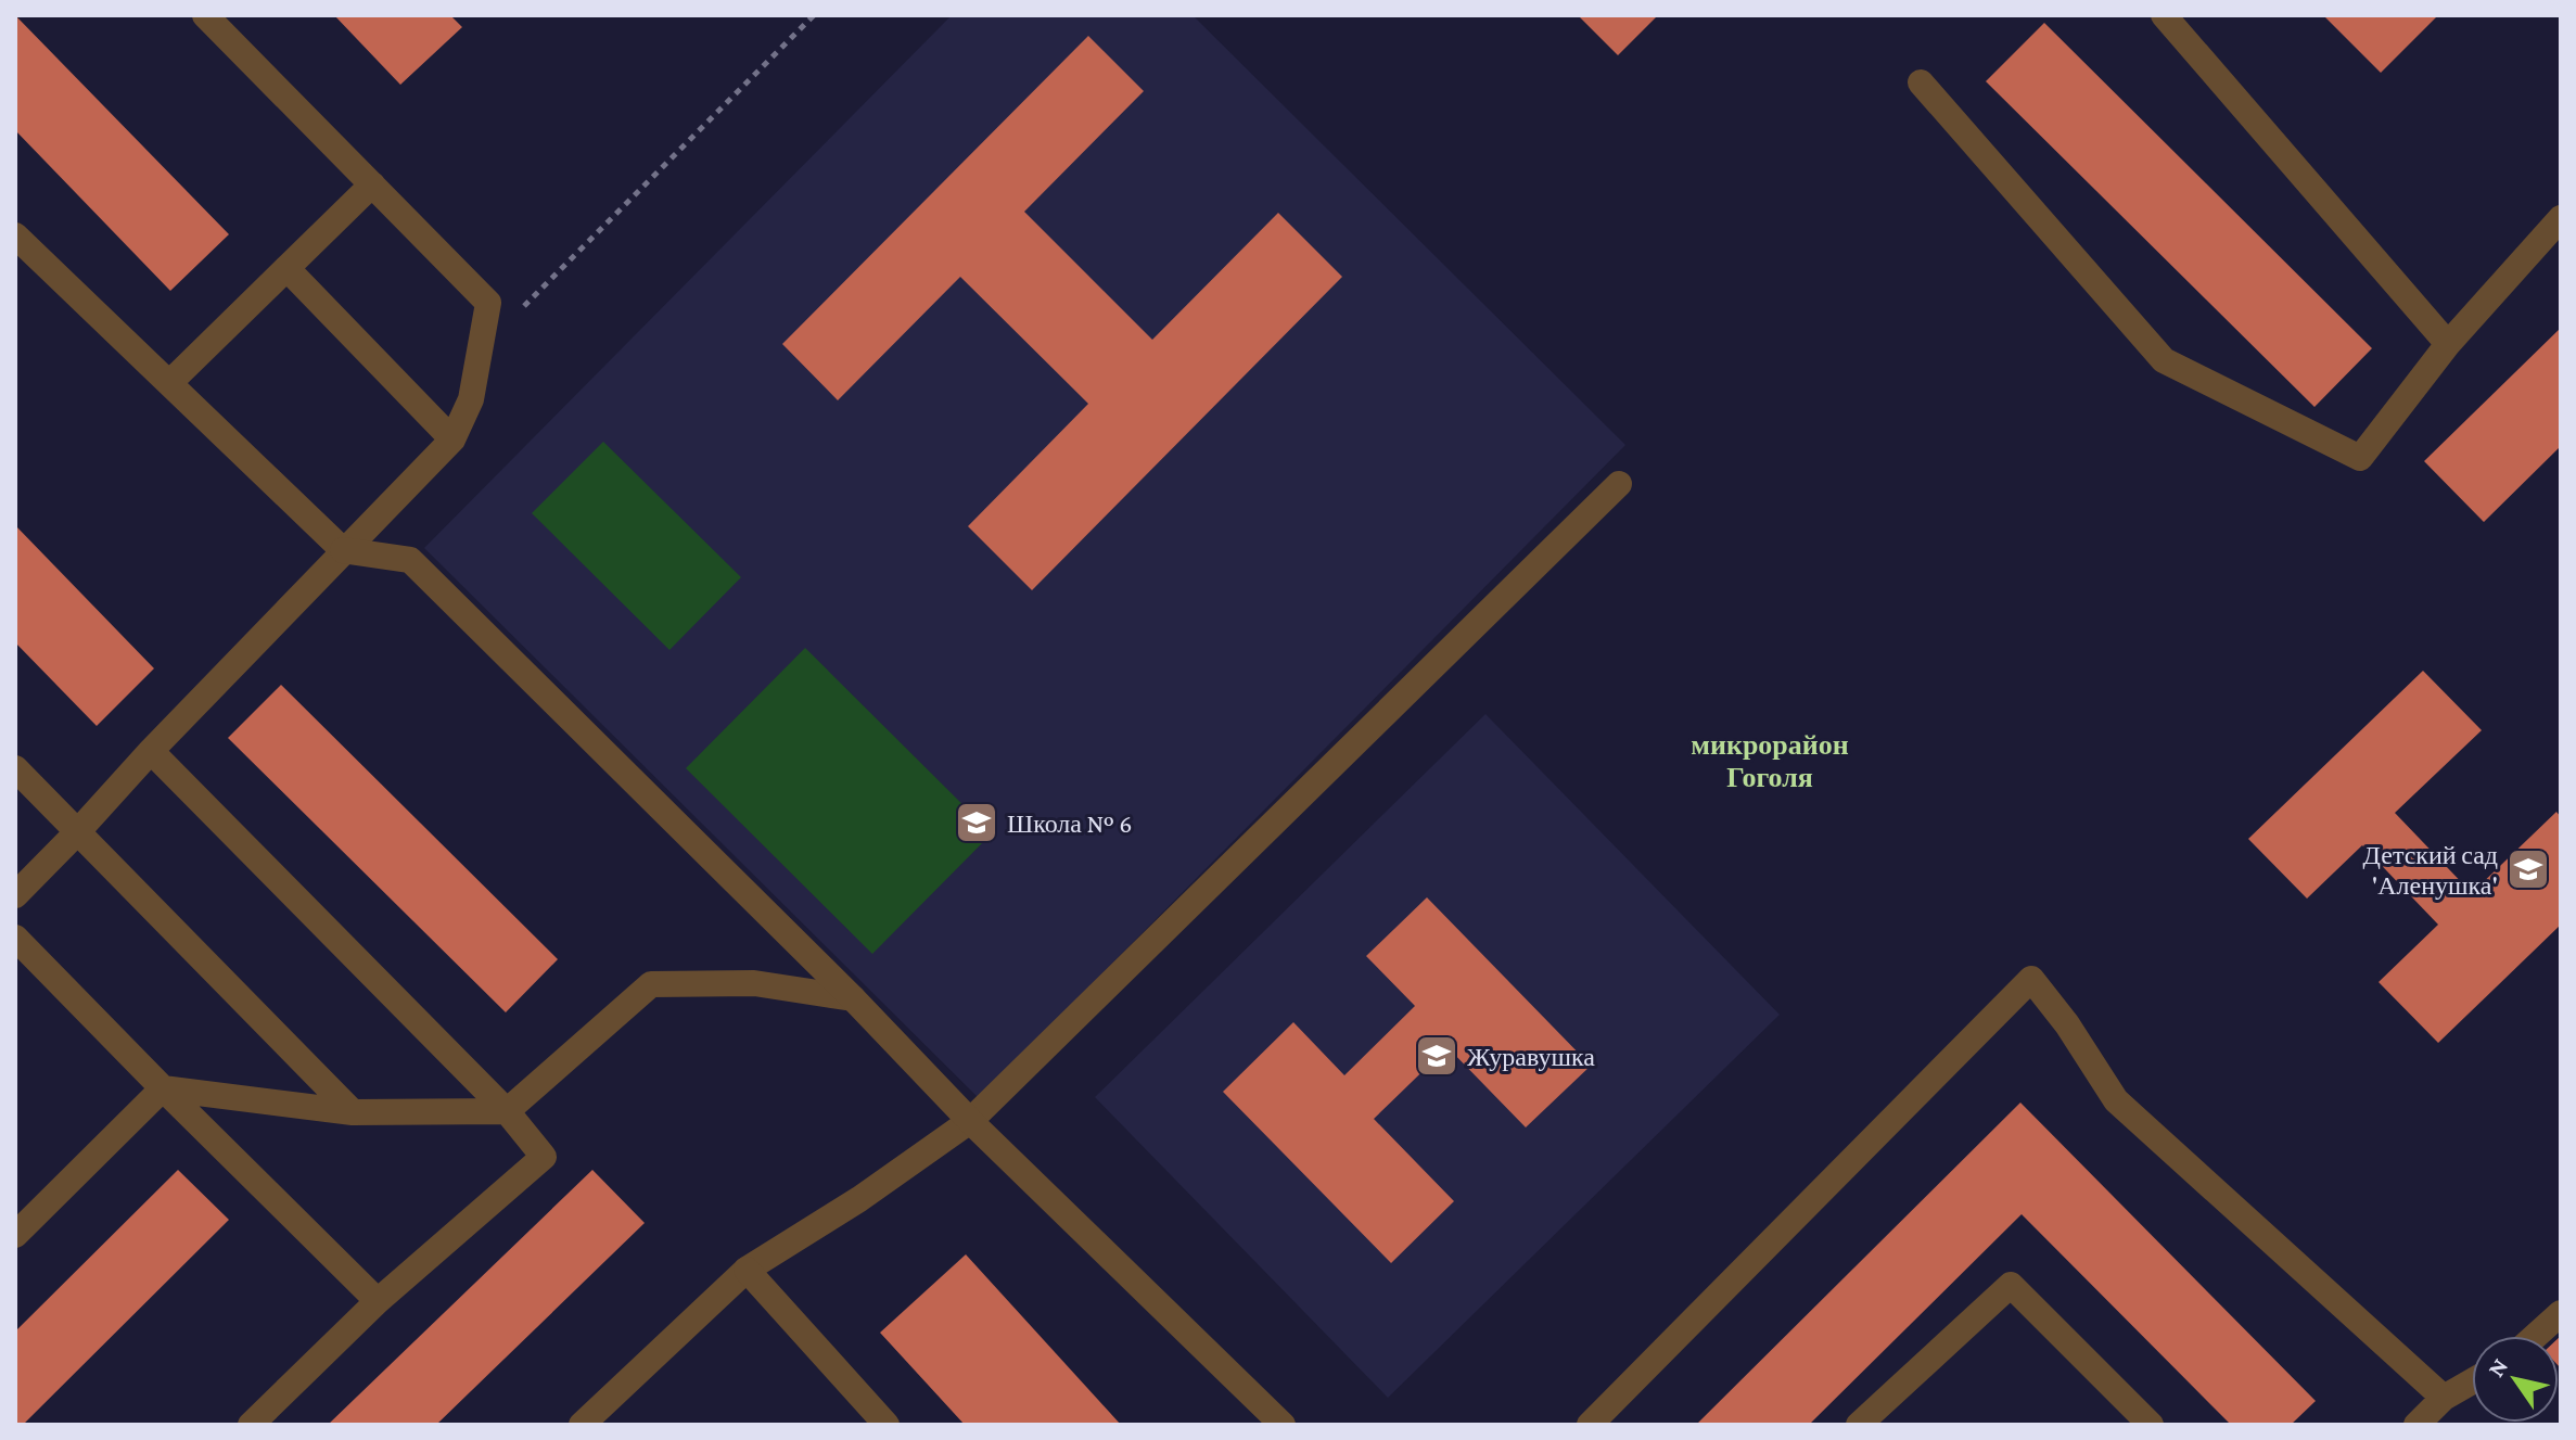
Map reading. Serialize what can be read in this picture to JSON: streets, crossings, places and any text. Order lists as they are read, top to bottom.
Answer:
{
  "districts": ["микрорайон Гоголя"],
  "places": {
    "school or university": ["Школа № 6", "Детский сад 'Аленушка'", "Журавушка"]
  },
  "north": "top left"
}
